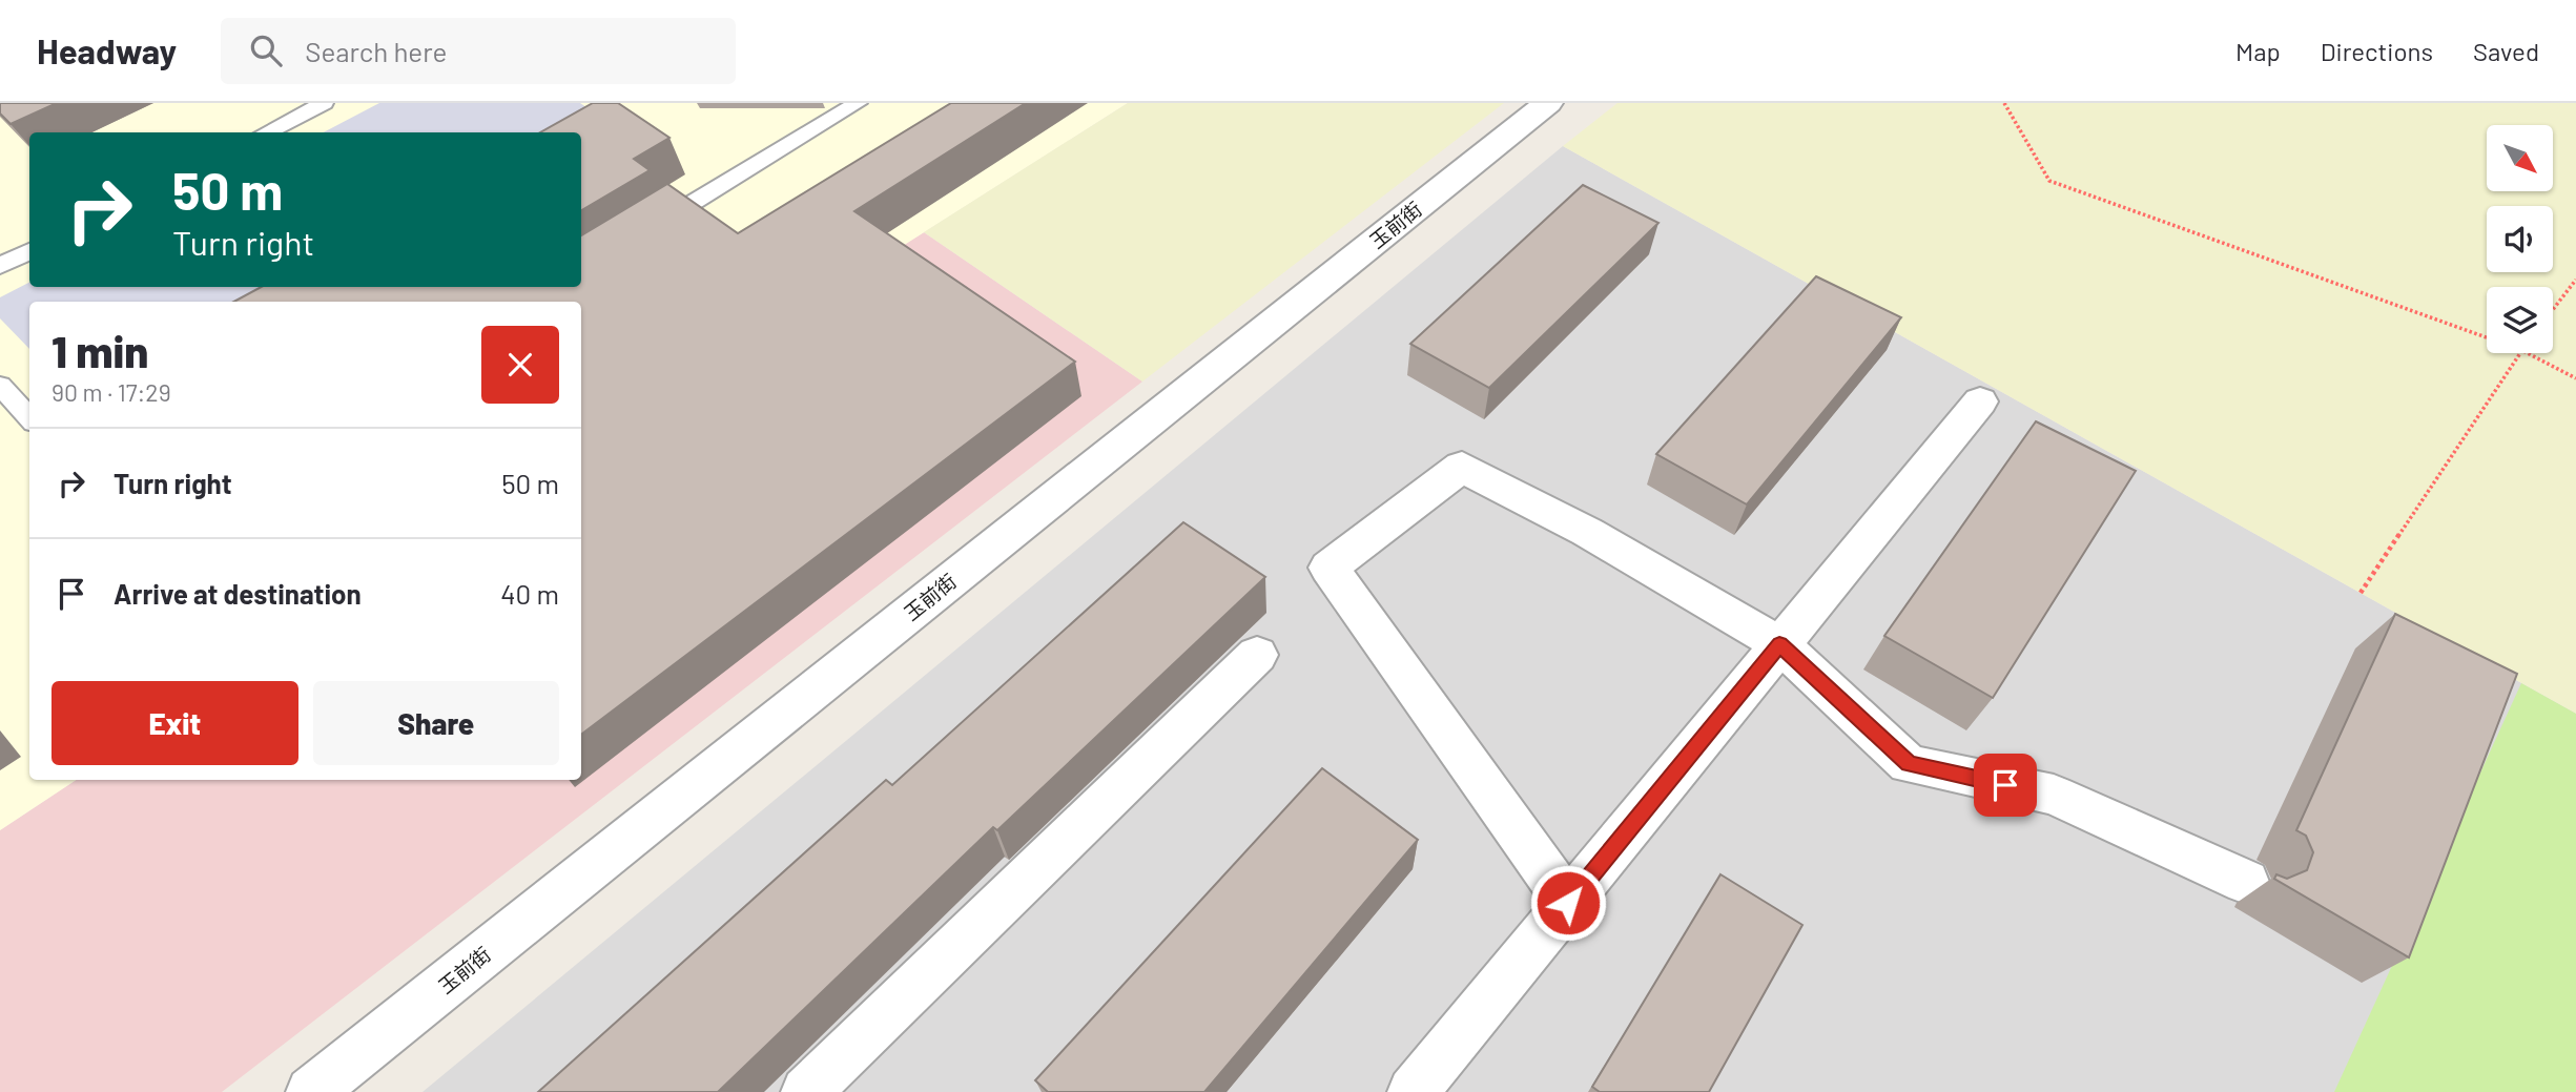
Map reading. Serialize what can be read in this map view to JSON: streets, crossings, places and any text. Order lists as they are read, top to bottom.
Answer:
{
  "streets": {
    "street": ["玉前街"]
  },
  "north": "bottom right",
  "page": {
    "header": "Headway",
    "search": "Search here",
    "nav": ["Map", "Directions", "Saved"],
    "turn": ["50 m", "Turn right"],
    "heading": ["1 min", "90 m · 17:29"],
    "list": [
      {
        "name": "Turn right",
        "value": "50 m"
      },
      {
        "name": "Arrive at destination",
        "value": "40 m"
      }
    ],
    "buttons": ["Exit", "Share"]
  }
}
